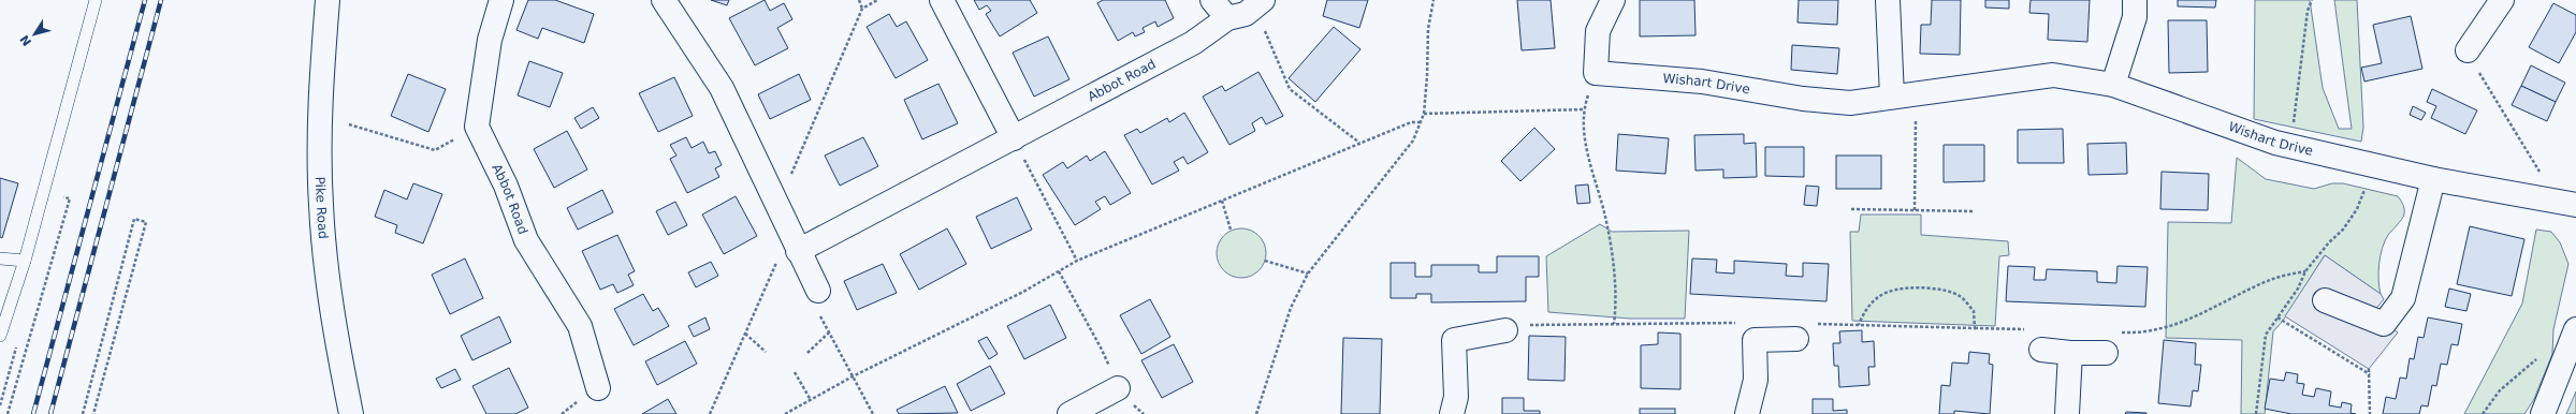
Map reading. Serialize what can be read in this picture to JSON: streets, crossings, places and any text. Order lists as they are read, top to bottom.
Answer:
{
  "streets": {
    "street": ["Abbot Road", "Wishart Drive", "Pike Road"]
  },
  "north": "bottom left"
}
